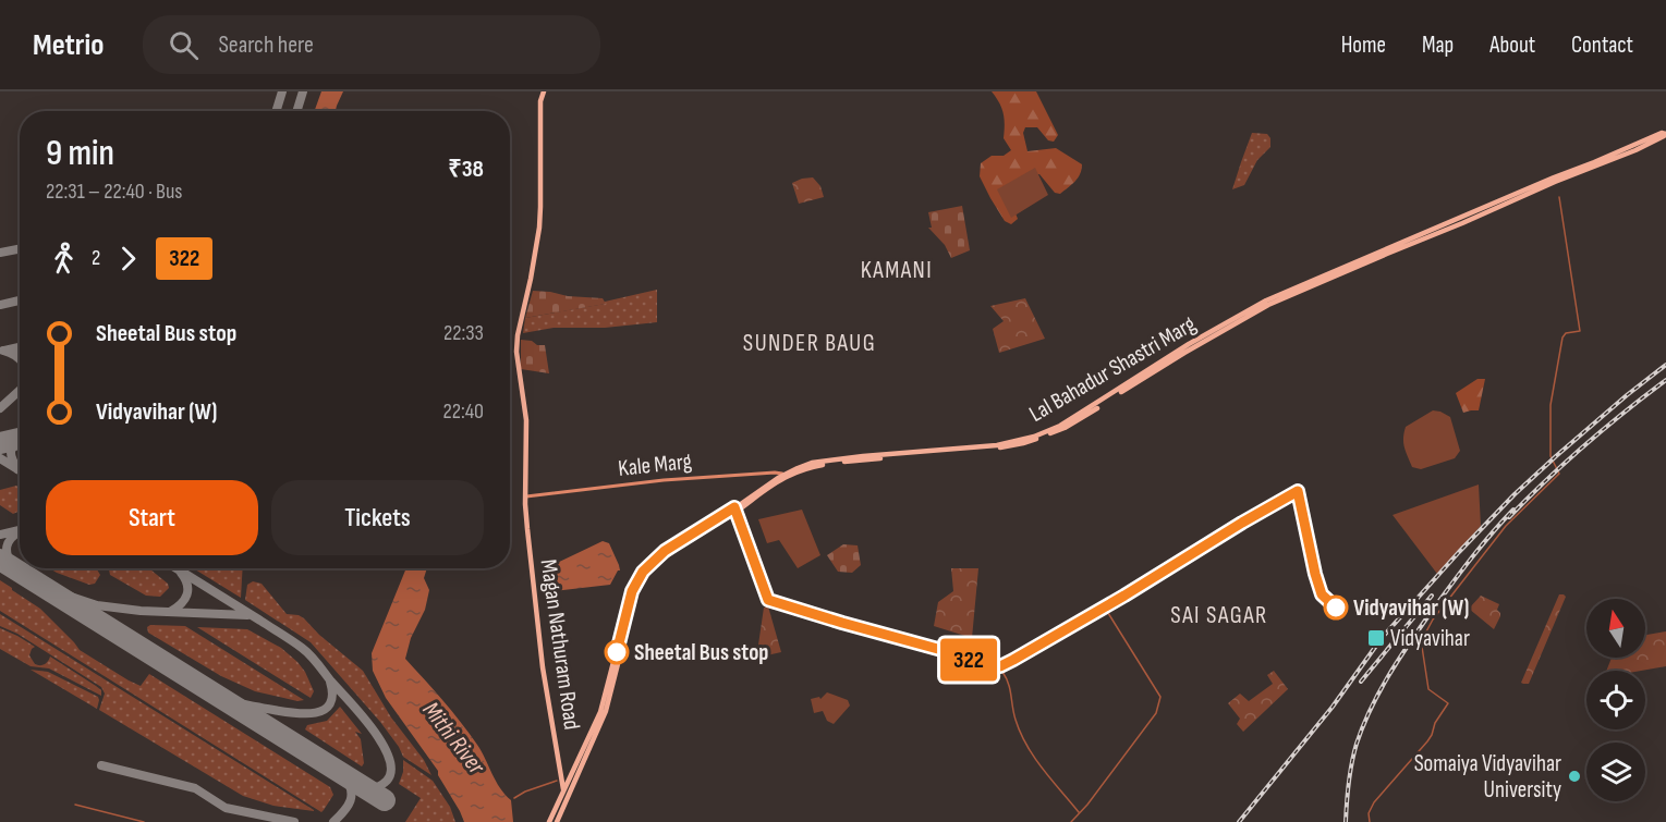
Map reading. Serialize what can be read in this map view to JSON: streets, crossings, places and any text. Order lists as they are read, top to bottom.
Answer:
{
  "streets": {
    "main road": ["Lal Bahadur Shastri Marg", "Kale Marg", "Magan Nathuram Road"]
  },
  "crossings": [
    ["Lal Bahadur Shastri Marg", "Kale Marg"],
    ["Lal Bahadur Shastri Marg", "Magan Nathuram Road"],
    ["Kale Marg", "Magan Nathuram Road"]
  ],
  "districts": ["KAMANI", "SUNDER BAUG", "SAI SAGAR"],
  "water": ["Mithi River"],
  "places": {
    "other": ["Vidyavihar (W)", "Sheetal Bus stop", "Somaiya Vidyavihar University"],
    "transit": ["Vidyavihar"]
  },
  "lines": ["bus line 322"],
  "north": "top",
  "page": {
    "header": "Metrio",
    "search": "Search here",
    "nav": [
      "Home",
      "Map",
      "About",
      "Contact"
    ],
    "on_map": "322",
    "heading": ["9 min", "22:31 – 22:40 · Bus", "₹38"],
    "legs": ["2", "322"],
    "list": [
      {
        "name": "Sheetal Bus stop",
        "value": "22:33"
      },
      {
        "name": "Vidyavihar (W)",
        "value": "22:40"
      }
    ],
    "buttons": ["Start", "Tickets"]
  }
}
